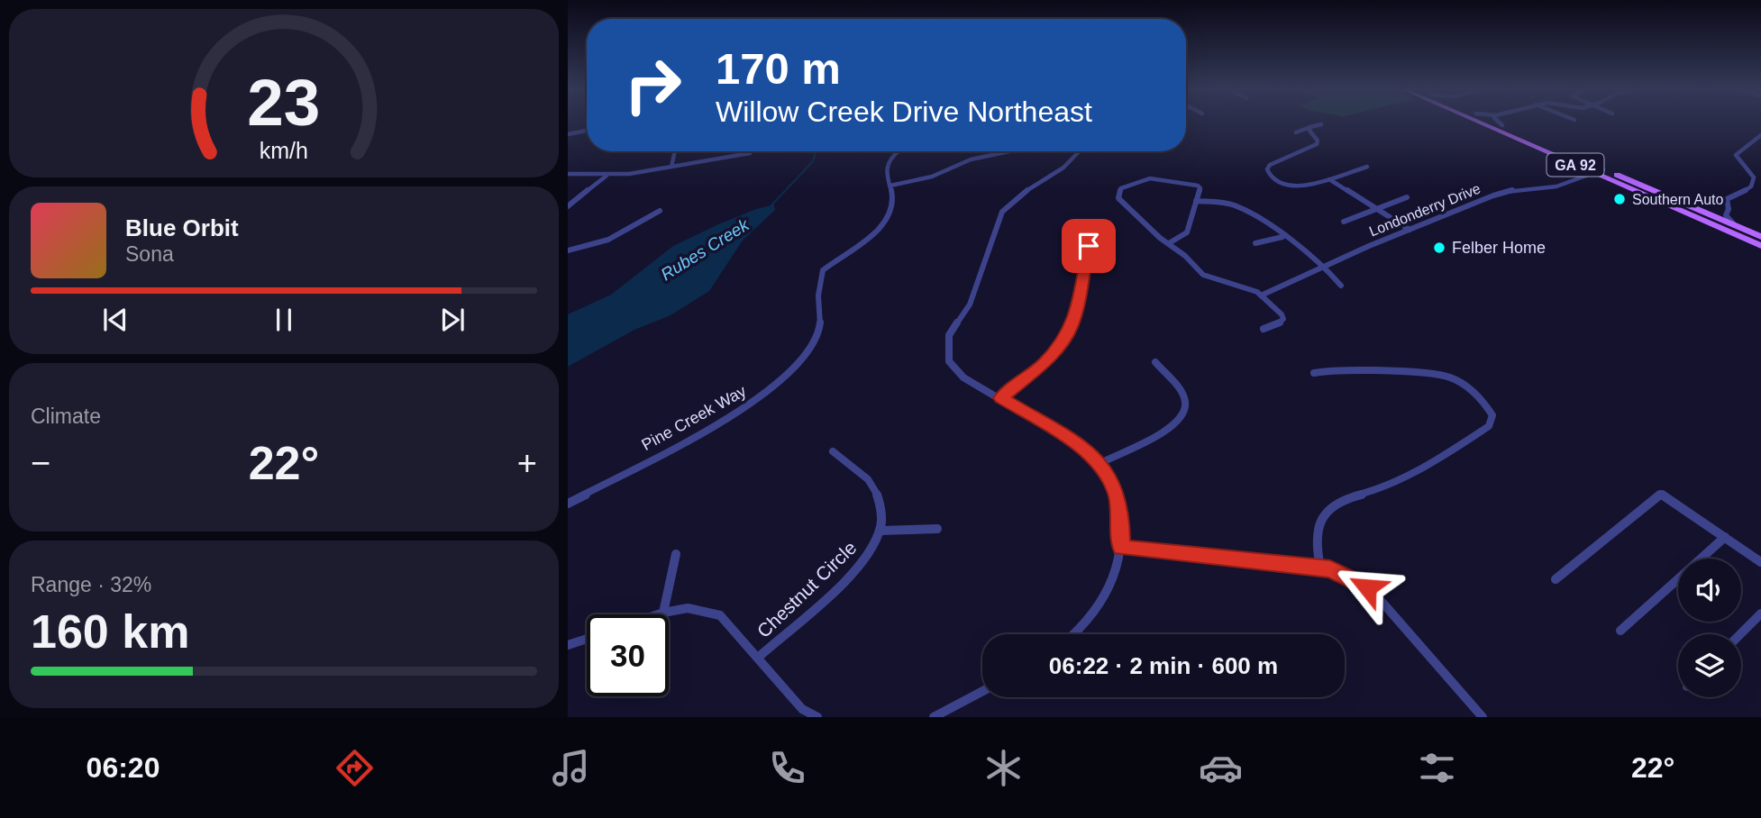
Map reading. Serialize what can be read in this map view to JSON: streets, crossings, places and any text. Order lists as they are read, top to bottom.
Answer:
{
  "streets": {
    "main road": ["GA 92"],
    "street": ["Londonderry Drive", "Pine Creek Way", "Chestnut Circle"]
  },
  "crossings": [
    ["GA 92", "Londonderry Drive"]
  ],
  "water": ["Rubes Creek"],
  "places": ["Southern Auto", "Felber Home"],
  "page": {
    "turn": ["170 m", "Willow Creek Drive Northeast"],
    "song": ["Blue Orbit", "Sona"],
    "tile": [
      "Climate",
      ["Range · 32%", "160 km"]
    ],
    "heat": ["−", "22°", "+"],
    "limit": "30",
    "trip": "06:22 · 2 min · 600 m",
    "tabs": ["06:20", "22°"],
    "gauge": ["23", "km/h"]
  }
}
